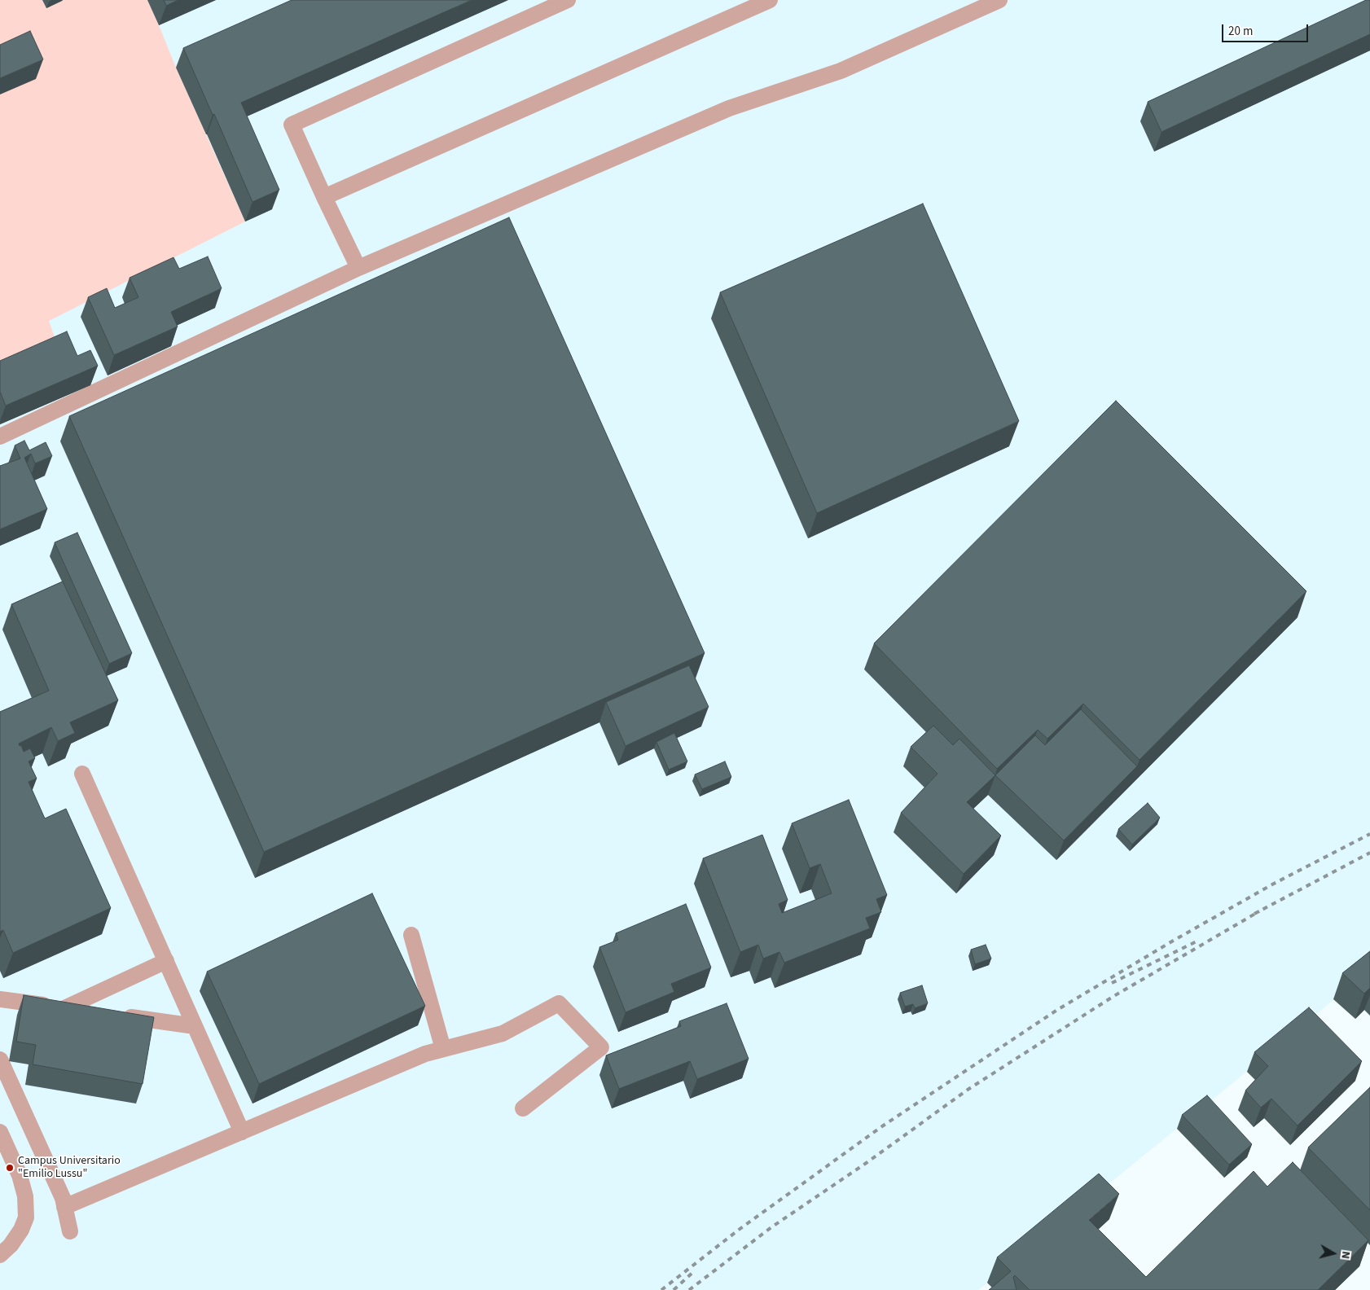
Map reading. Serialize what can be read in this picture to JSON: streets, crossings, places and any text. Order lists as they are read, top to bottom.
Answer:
{
  "places": ["Campus Universitario \"Emilio Lussu\""],
  "scale_bar": "20 m",
  "north": "right"
}
